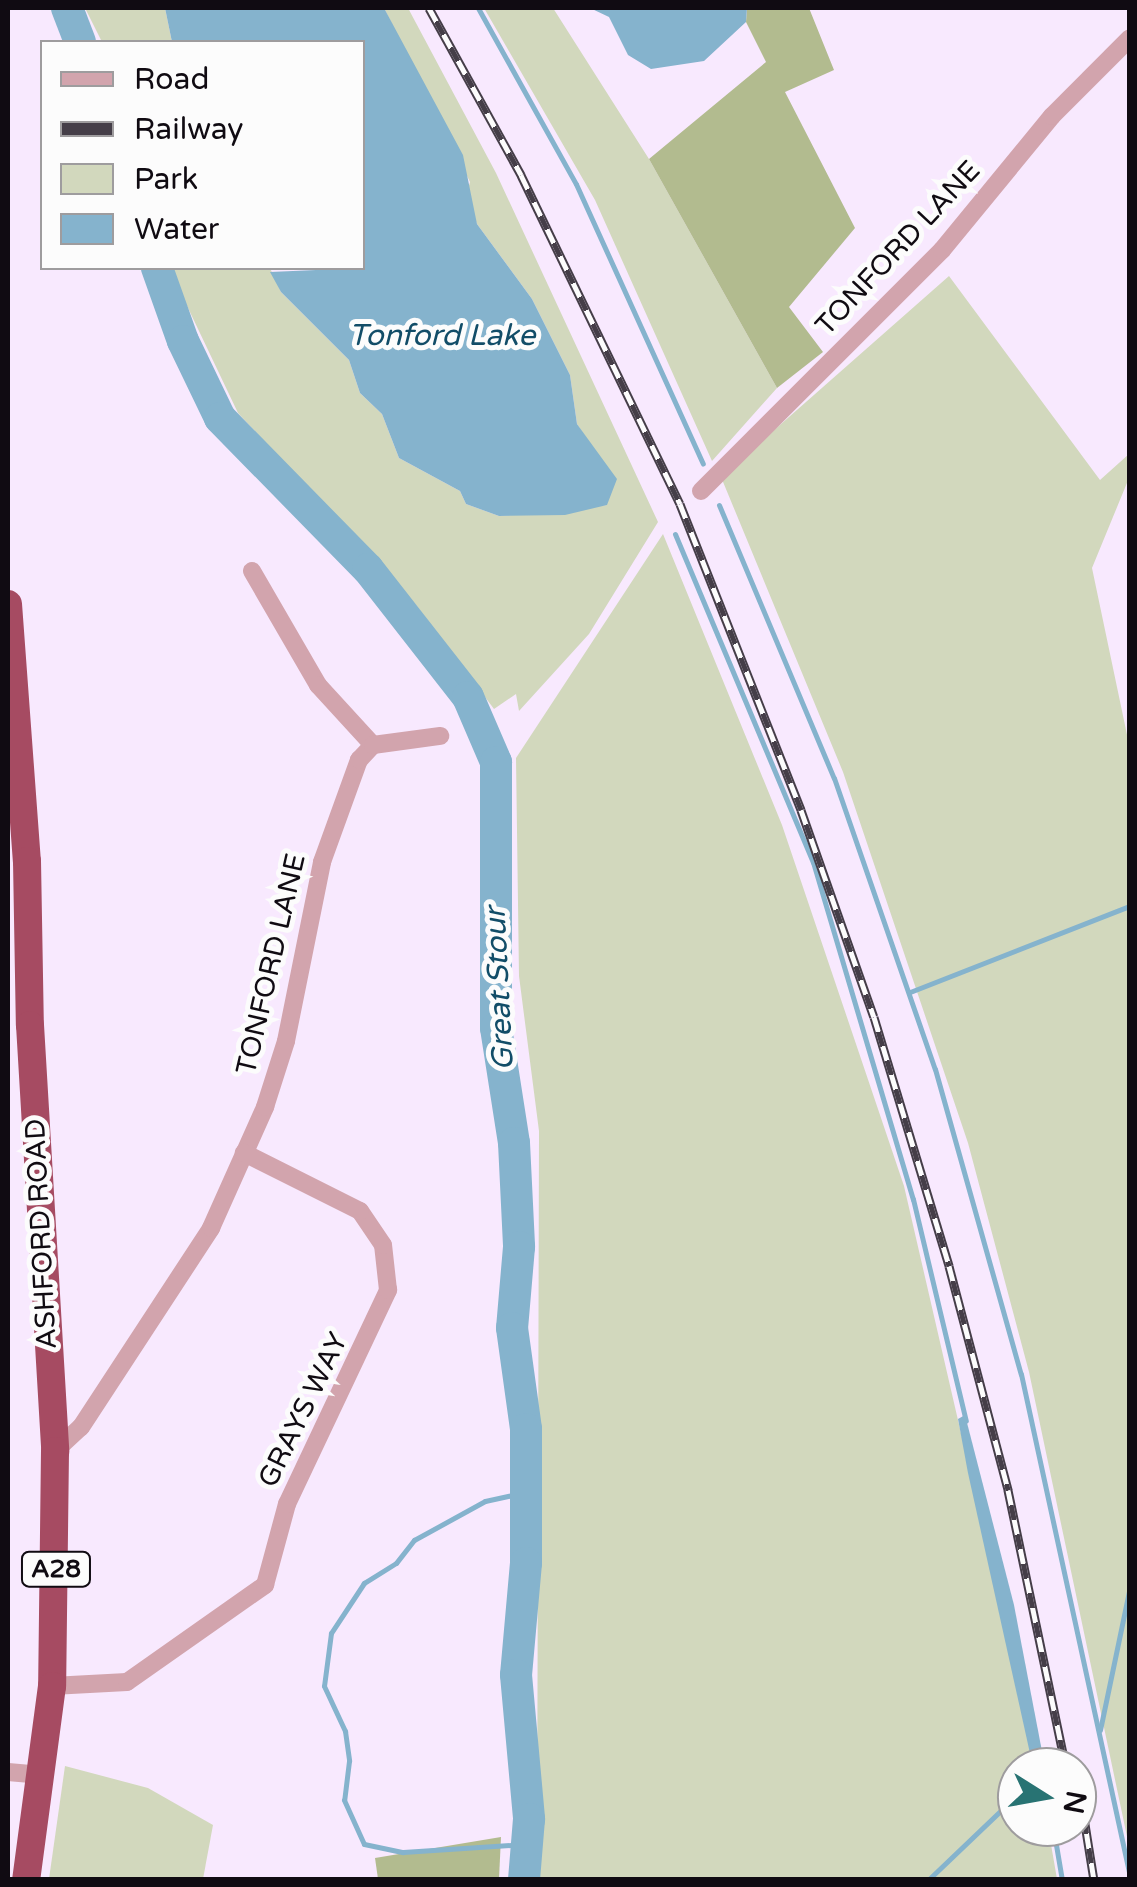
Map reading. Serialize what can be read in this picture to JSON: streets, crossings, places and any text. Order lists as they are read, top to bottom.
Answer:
{
  "streets": {
    "highway": ["ASHFORD ROAD", "A28"],
    "street": ["TONFORD LANE", "GRAYS WAY"]
  },
  "crossings": [
    ["TONFORD LANE", "ASHFORD ROAD"],
    ["TONFORD LANE", "GRAYS WAY"],
    ["ASHFORD ROAD", "GRAYS WAY"],
    ["ASHFORD ROAD", "A28"],
    ["GRAYS WAY", "A28"]
  ],
  "water": ["Tonford Lake", "Great Stour"],
  "legend": [
    "Road",
    "Railway",
    "Park",
    "Water"
  ],
  "north": "right"
}
